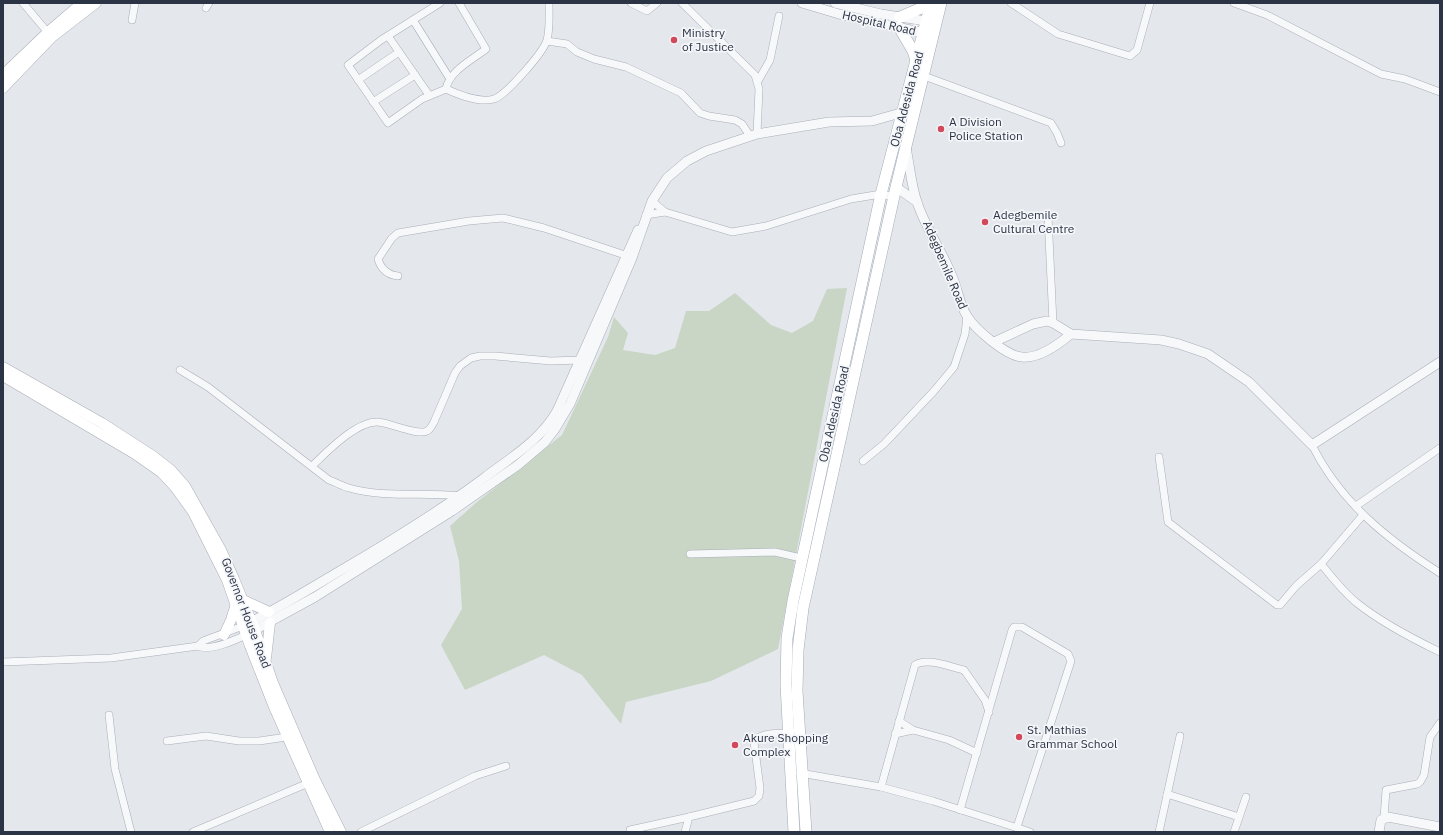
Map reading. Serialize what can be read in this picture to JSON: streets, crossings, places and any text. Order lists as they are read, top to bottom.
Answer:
{
  "streets": {
    "main road": ["Oba Adesida Road", "Governor House Road"],
    "street": ["Hospital Road", "Adegbemile Road"]
  },
  "crossings": [
    ["Hospital Road", "Oba Adesida Road"],
    ["Oba Adesida Road", "Adegbemile Road"]
  ],
  "places": [
    "Ministry of Justice",
    "A Division Police Station",
    "Adegbemile Cultural Centre",
    "St. Mathias Grammar School",
    "Akure Shopping Complex"
  ]
}
